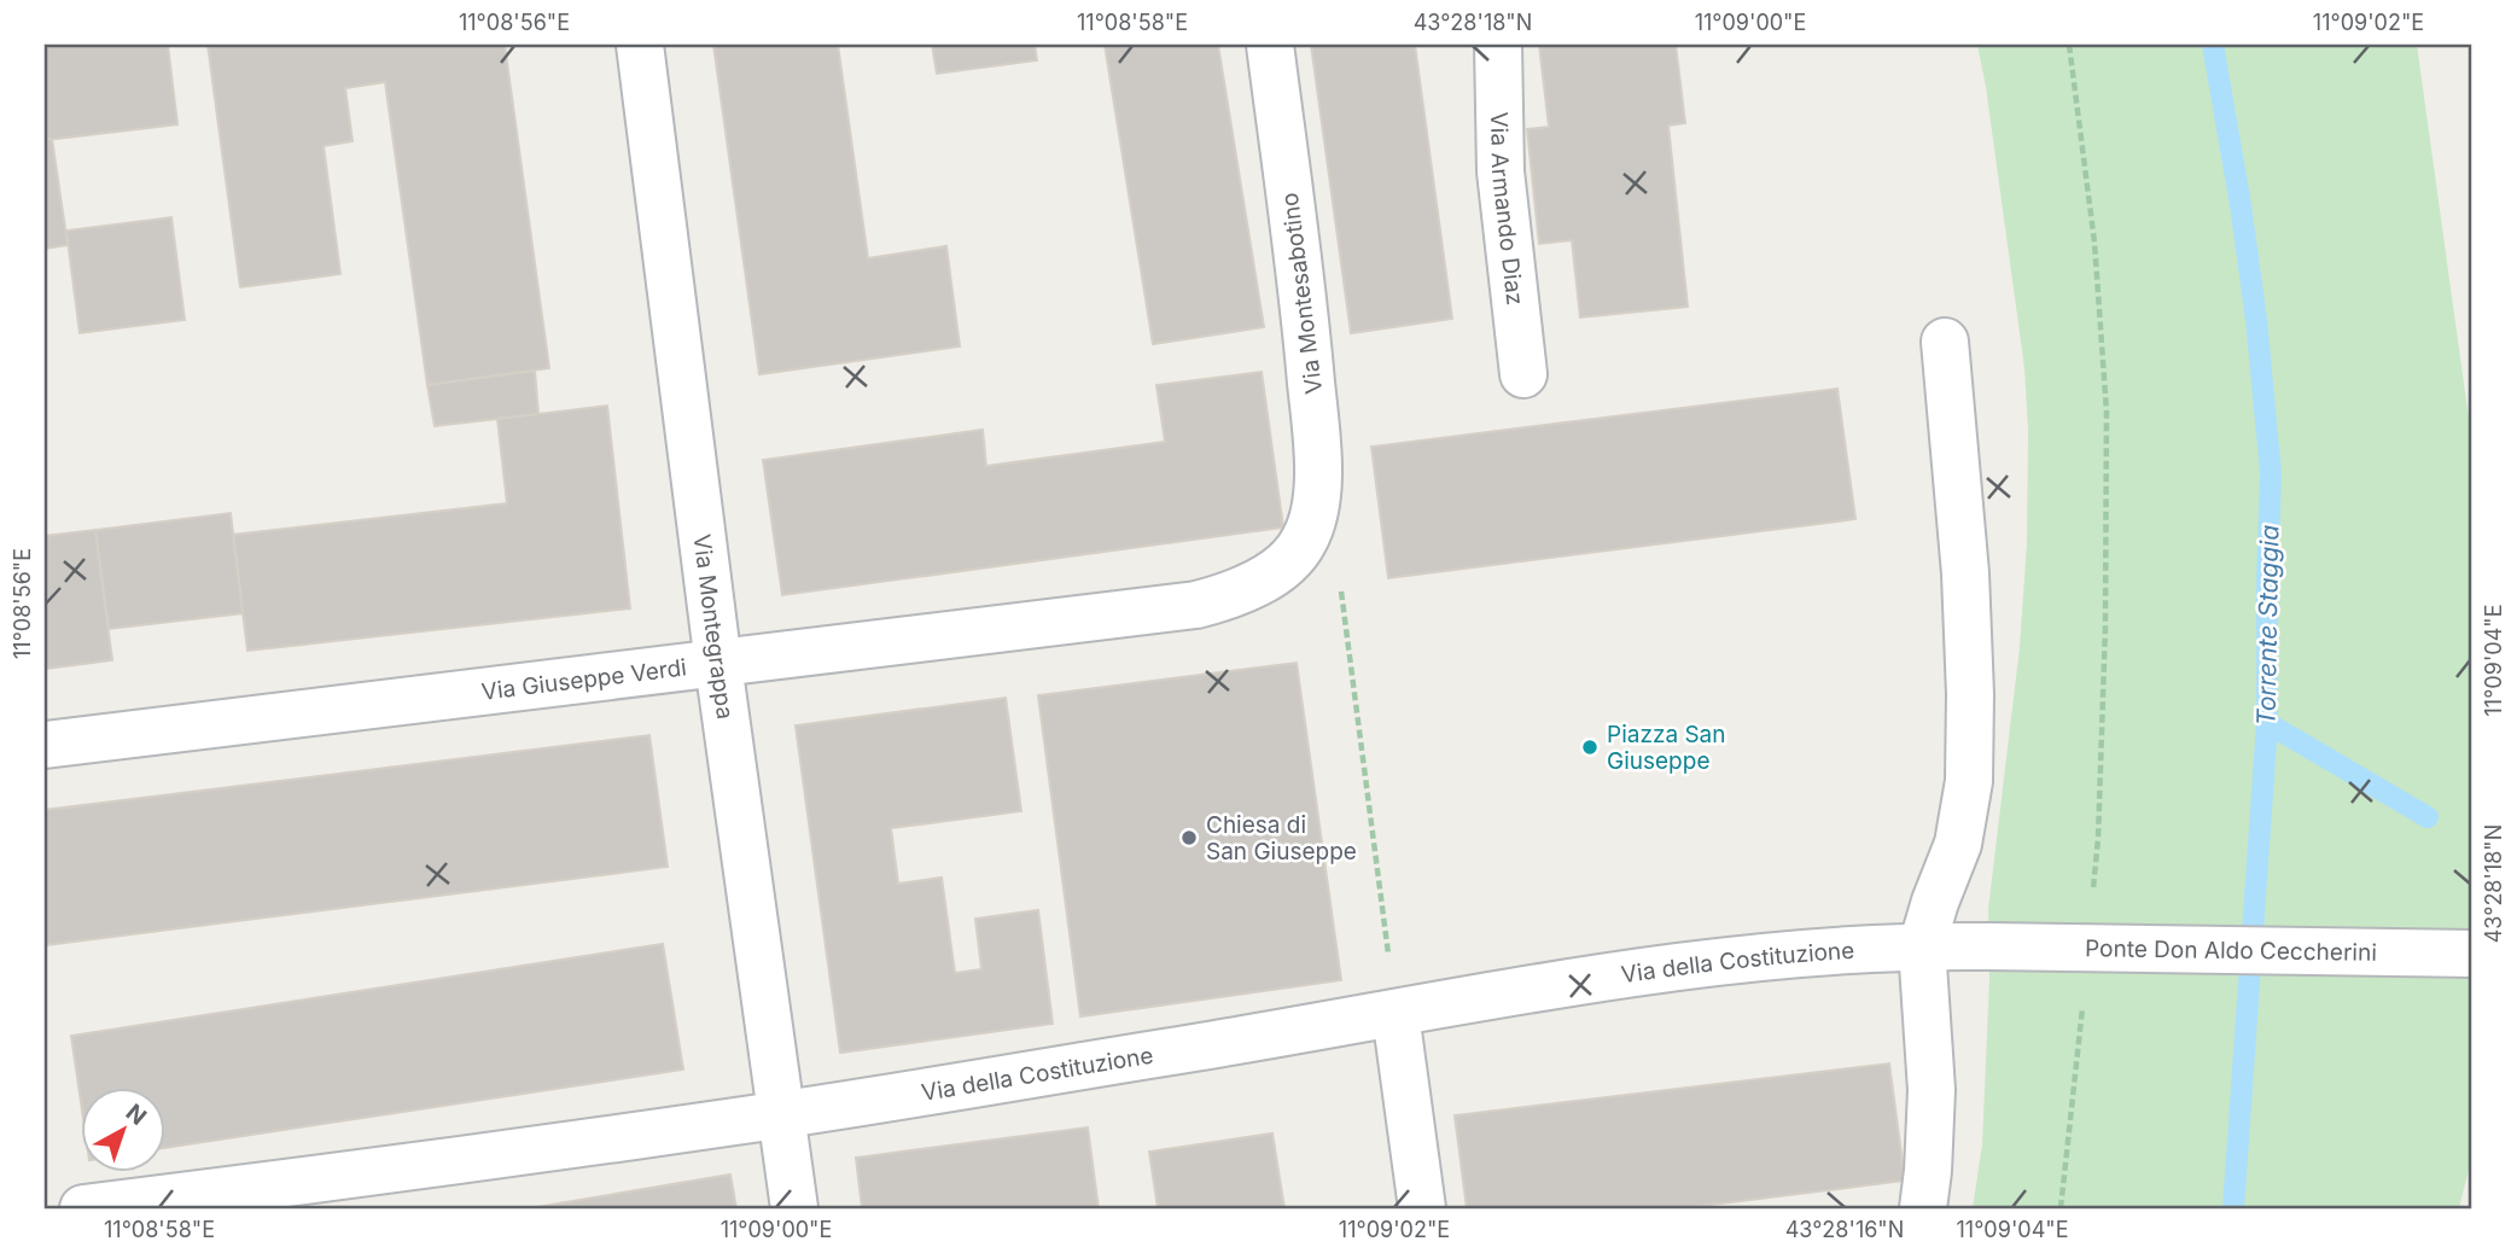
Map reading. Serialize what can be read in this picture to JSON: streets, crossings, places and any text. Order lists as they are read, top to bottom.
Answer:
{
  "streets": {
    "street": [
      "Via Armando Diaz",
      "Via Montesabotino",
      "Via Montegrappa",
      "Via Giuseppe Verdi",
      "Ponte Don Aldo Ceccherini",
      "Via della Costituzione"
    ]
  },
  "crossings": [
    ["Via Montesabotino", "Via Giuseppe Verdi"],
    ["Via Montegrappa", "Via Giuseppe Verdi"],
    ["Via Montegrappa", "Via della Costituzione"],
    ["Ponte Don Aldo Ceccherini", "Via della Costituzione"]
  ],
  "water": ["Torrente Staggia"],
  "places": ["Piazza San Giuseppe", "Chiesa di San Giuseppe"],
  "north": "top right",
  "coordinates": [
    "11°08'56\"E",
    "11°08'58\"E",
    "43°28'18\"N",
    "11°09'00\"E",
    "11°09'02\"E",
    "11°09'04\"E",
    "43°28'16\"N"
  ]
}
